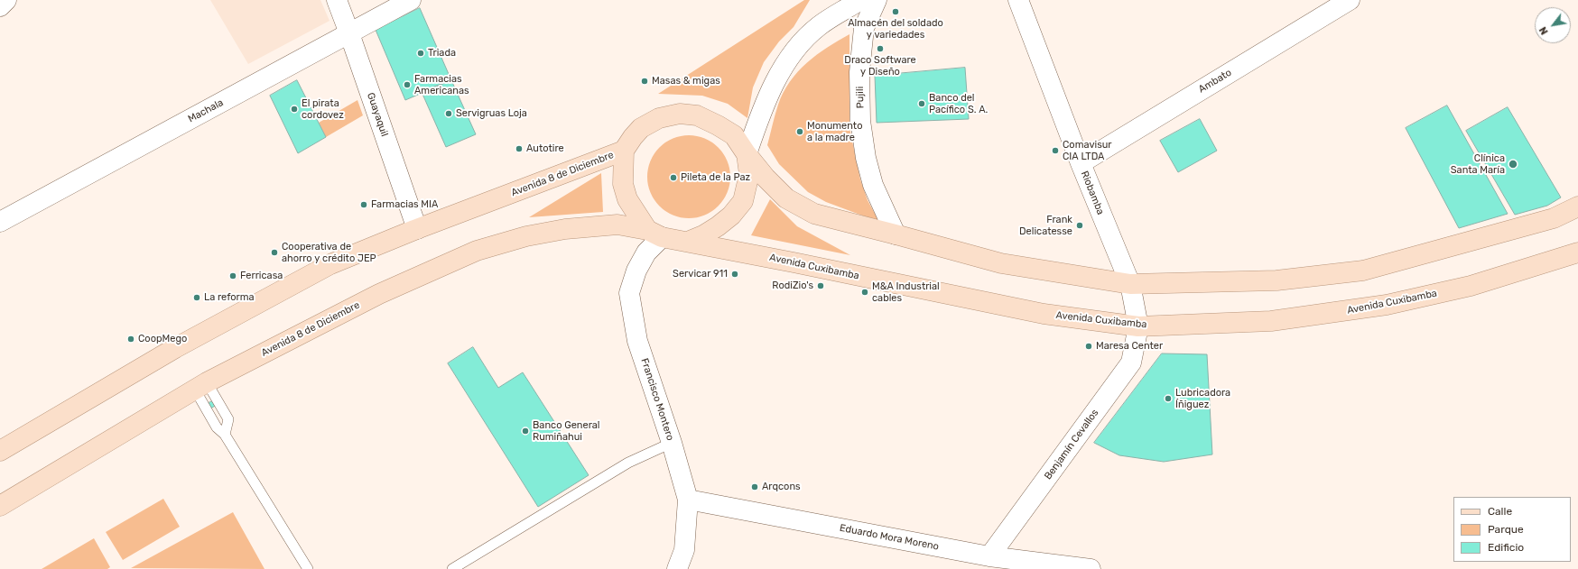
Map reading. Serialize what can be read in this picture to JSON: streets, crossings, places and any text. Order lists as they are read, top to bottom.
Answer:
{
  "streets": {
    "main road": ["Avenida 8 de Diciembre", "Avenida Cuxibamba"],
    "street": [
      "Ambato",
      "Pujili",
      "Machala",
      "Guayaquil",
      "Riobamba",
      "Francisco Montero",
      "Benjamín Cevallos",
      "Eduardo Mora Moreno"
    ]
  },
  "crossings": [
    ["Ambato", "Riobamba"],
    ["Machala", "Guayaquil"],
    ["Guayaquil", "Avenida 8 de Diciembre"],
    ["Avenida 8 de Diciembre", "Avenida Cuxibamba"],
    ["Avenida 8 de Diciembre", "Francisco Montero"],
    ["Riobamba", "Avenida Cuxibamba"],
    ["Riobamba", "Benjamín Cevallos"],
    ["Avenida Cuxibamba", "Francisco Montero"],
    ["Avenida Cuxibamba", "Benjamín Cevallos"],
    ["Francisco Montero", "Eduardo Mora Moreno"],
    ["Benjamín Cevallos", "Eduardo Mora Moreno"]
  ],
  "places": [
    "Almacén del soldado y variedades",
    "Draco Software y Diseño",
    "Triada",
    "Masas & migas",
    "Farmacias Americanas",
    "Banco del Pacífico S. A.",
    "El pirata cordovez",
    "Servigruas Loja",
    "Monumento a la madre",
    "Autotire",
    "Comavisur CIA LTDA",
    "Clínica Santa María",
    "Pileta de la Paz",
    "Farmacias MIA",
    "Frank Delicatesse",
    "Cooperativa de ahorro y crédito JEP",
    "Servicar 911",
    "Ferricasa",
    "RodiZio's",
    "M&A Industrial cables",
    "La reforma",
    "CoopMego",
    "Maresa Center",
    "Lubricadora Íñiguez",
    "Banco General Rumiñahui",
    "Arqcons"
  ],
  "legend": ["Calle", "Parque", "Edificio"],
  "north": "bottom left"
}
